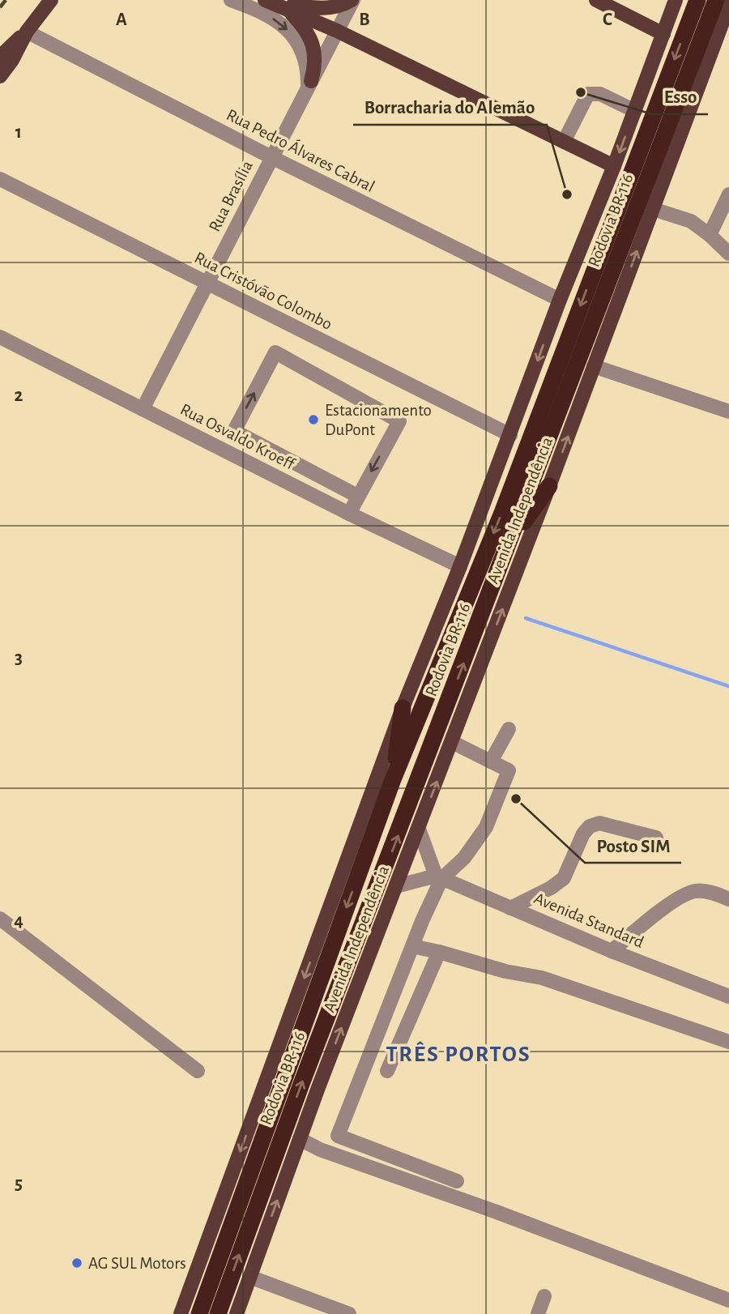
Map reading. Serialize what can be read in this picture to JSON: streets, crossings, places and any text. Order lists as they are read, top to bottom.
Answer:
{
  "streets": {
    "highway": ["Rodovia BR-116"],
    "main road": ["Avenida Independência"],
    "street": [
      "Rua Pedro Álvares Cabral",
      "Rua Brasília",
      "Rua Cristóvão Colombo",
      "Rua Osvaldo Kroeff",
      "Avenida Standard"
    ]
  },
  "crossings": [
    ["Rua Pedro Álvares Cabral", "Rua Brasília"],
    ["Rua Pedro Álvares Cabral", "Rodovia BR-116"],
    ["Rua Brasília", "Rua Cristóvão Colombo"],
    ["Rua Brasília", "Rua Osvaldo Kroeff"],
    ["Rodovia BR-116", "Rua Cristóvão Colombo"],
    ["Rodovia BR-116", "Rua Osvaldo Kroeff"]
  ],
  "one_way": ["Avenida Independência"],
  "districts": ["TRÊS PORTOS"],
  "places": [
    "Esso",
    "Borracharia do Alemão",
    "Estacionamento DuPont",
    "Posto SIM",
    "AG SUL Motors"
  ],
  "grid": {
    "columns": ["A", "B", "C"],
    "rows": [
      "1",
      "2",
      "3",
      "4",
      "5"
    ]
  }
}
